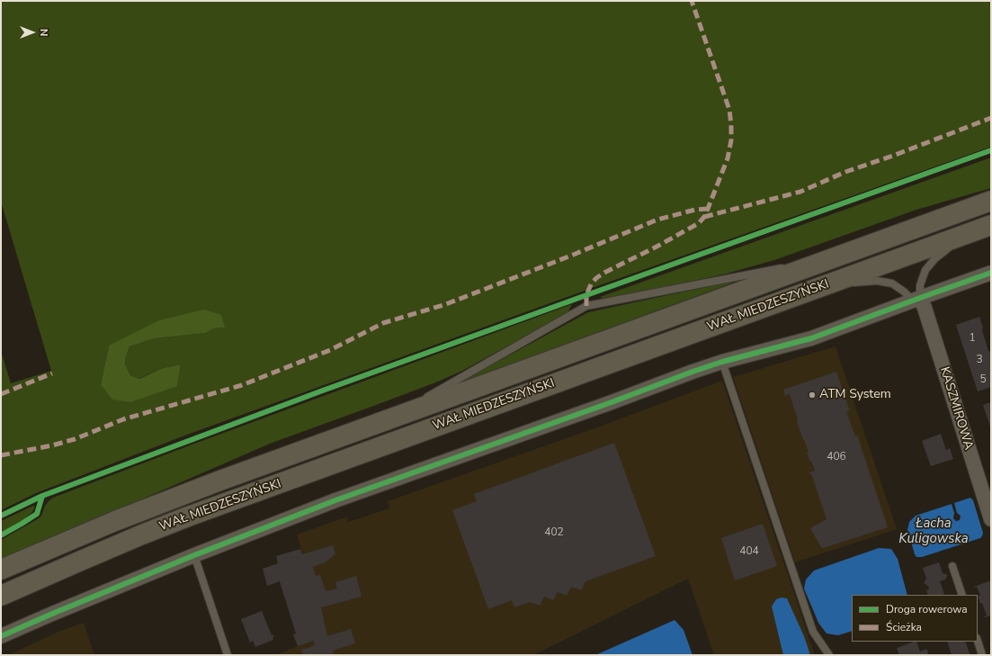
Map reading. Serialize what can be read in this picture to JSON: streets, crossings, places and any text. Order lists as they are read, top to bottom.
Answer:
{
  "streets": {
    "main road": ["WAŁ MIEDZESZYŃSKI"],
    "street": ["KASZMIROWA"]
  },
  "water": ["Łacha Kuligowska"],
  "places": ["ATM System"],
  "house_numbers": [
    "1",
    "3",
    "5",
    "406",
    "402",
    "404"
  ],
  "legend": ["Droga rowerowa", "Ścieżka"],
  "north": "right"
}
